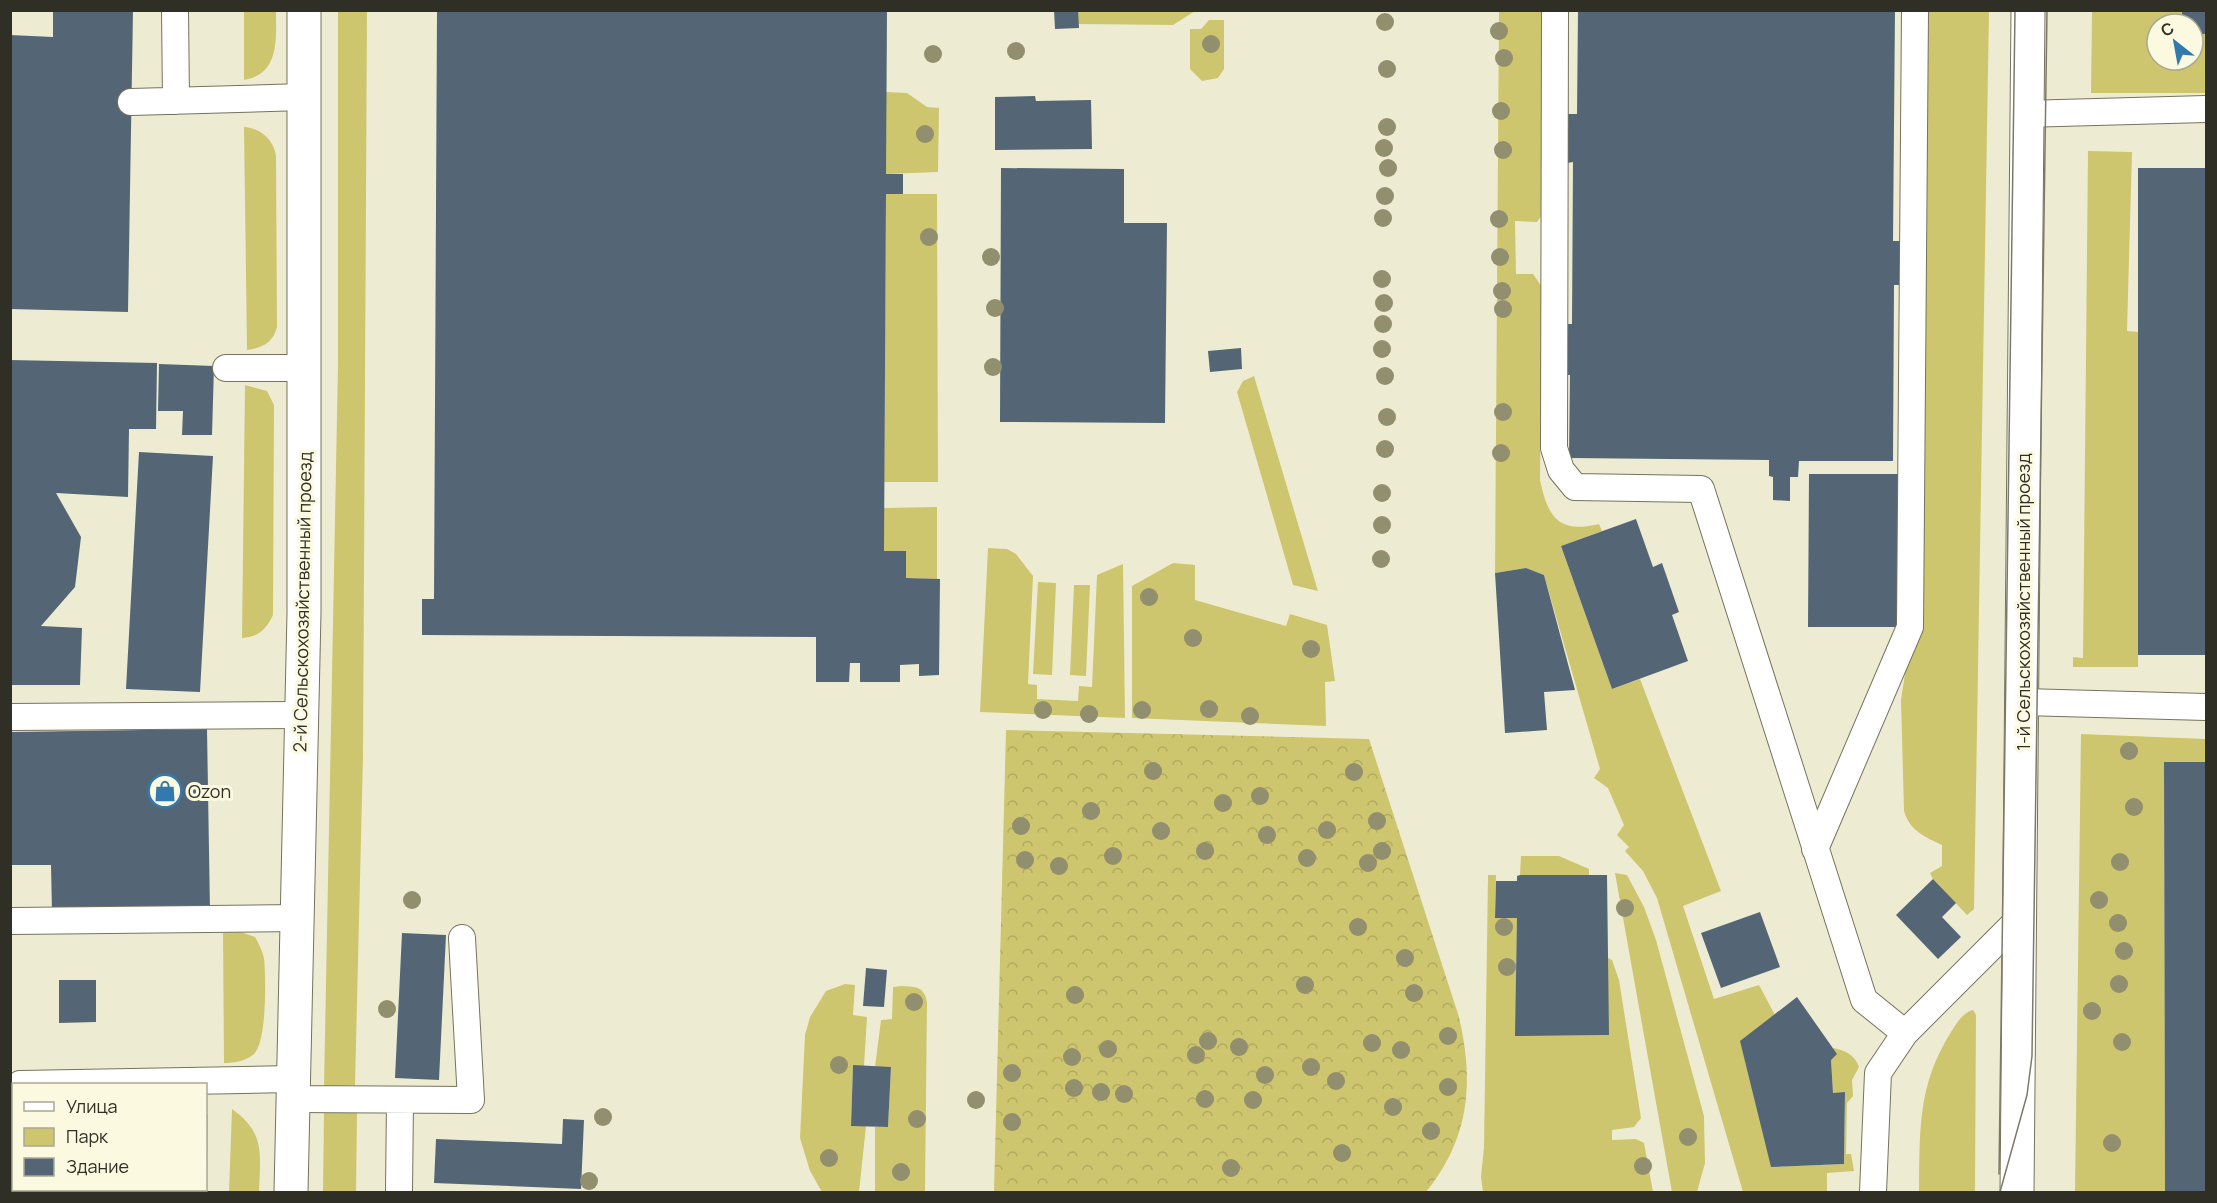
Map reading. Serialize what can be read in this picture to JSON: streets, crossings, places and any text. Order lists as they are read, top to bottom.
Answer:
{
  "streets": {
    "street": ["2-й Сельскохозяйственный проезд", "1-й Сельскохозяйственный проезд"]
  },
  "places": {
    "shop": ["Ozon"]
  },
  "legend": ["Улица", "Парк", "Здание"],
  "north": "top left"
}
